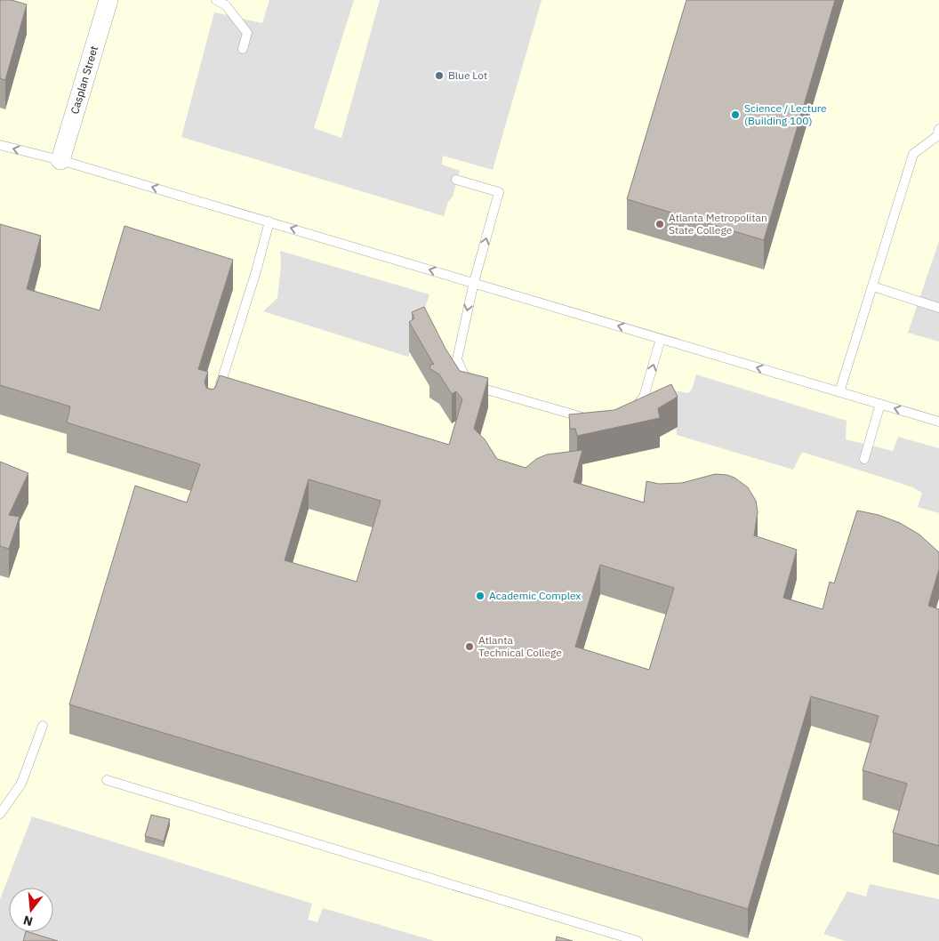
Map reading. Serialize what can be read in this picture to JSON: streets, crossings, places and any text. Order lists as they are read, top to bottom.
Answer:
{
  "streets": {
    "street": ["Casplan Street"]
  },
  "places": [
    "Blue Lot",
    "Science / Lecture (Building 100)",
    "Atlanta Metropolitan State College",
    "Academic Complex",
    "Atlanta Technical College"
  ],
  "north": "bottom"
}
